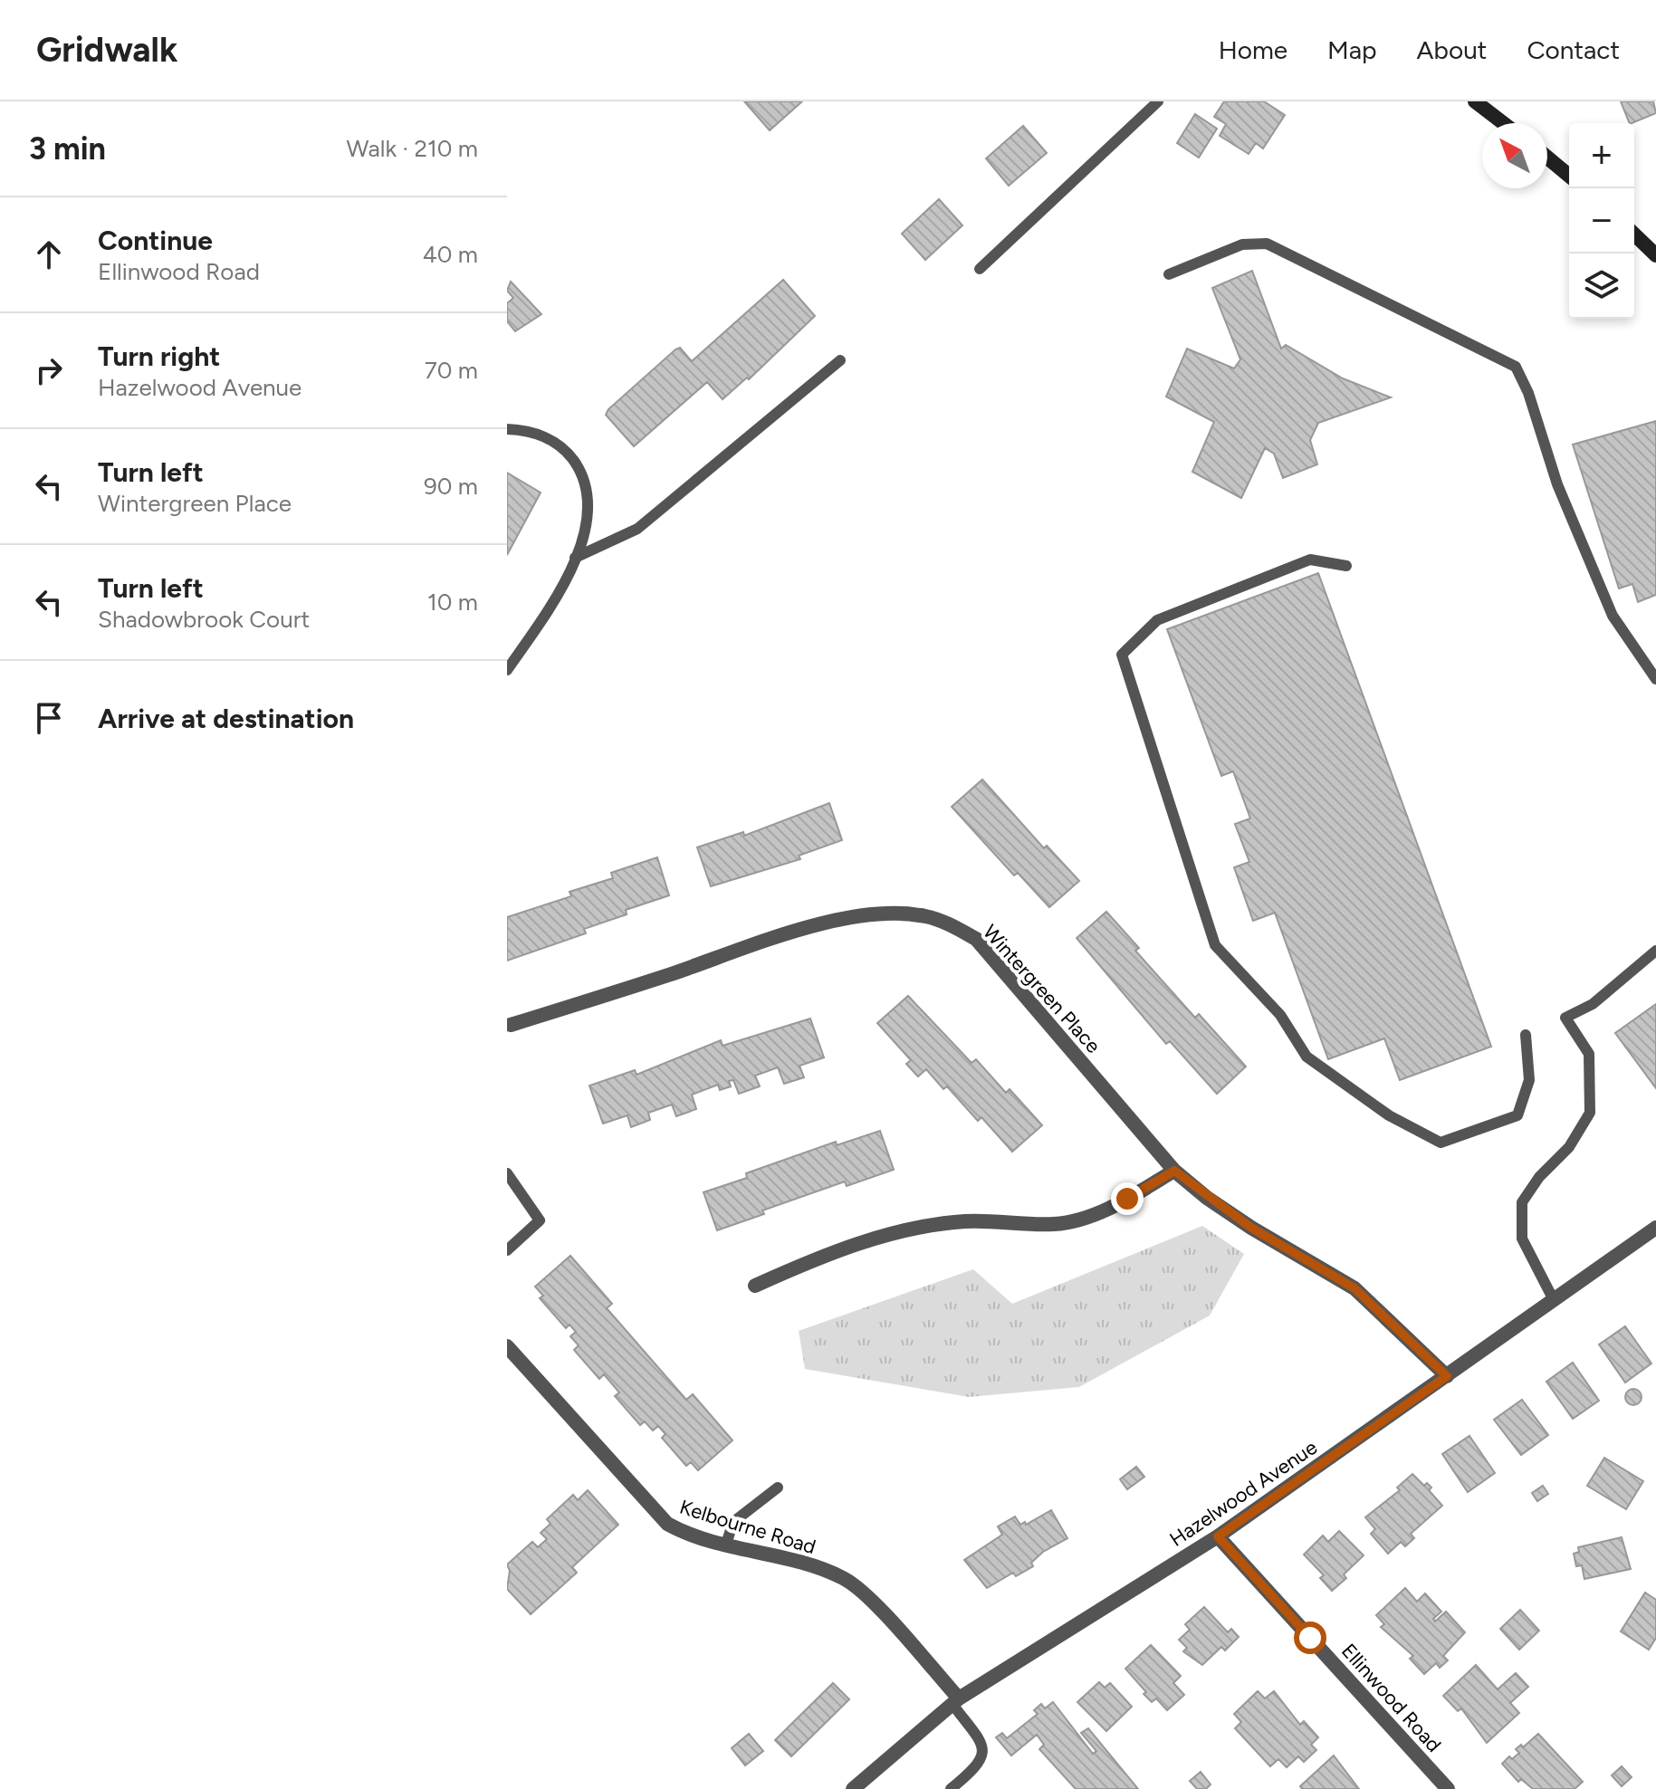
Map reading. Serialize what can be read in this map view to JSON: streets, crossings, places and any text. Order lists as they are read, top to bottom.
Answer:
{
  "streets": {
    "street": [
      "Wintergreen Place",
      "Hazelwood Avenue",
      "Kelbourne Road",
      "Ellinwood Road"
    ]
  },
  "crossings": [
    ["Wintergreen Place", "Hazelwood Avenue"],
    ["Hazelwood Avenue", "Kelbourne Road"],
    ["Hazelwood Avenue", "Ellinwood Road"]
  ],
  "north": "top left",
  "page": {
    "header": "Gridwalk",
    "nav": [
      "Home",
      "Map",
      "About",
      "Contact"
    ],
    "heading": ["3 min", "Walk · 210 m"],
    "map_buttons": ["+", "−"],
    "list": [
      ["Continue", "Ellinwood Road", "40 m"],
      ["Turn right", "Hazelwood Avenue", "70 m"],
      ["Turn left", "Wintergreen Place", "90 m"],
      ["Turn left", "Shadowbrook Court", "10 m"],
      "Arrive at destination"
    ]
  }
}
